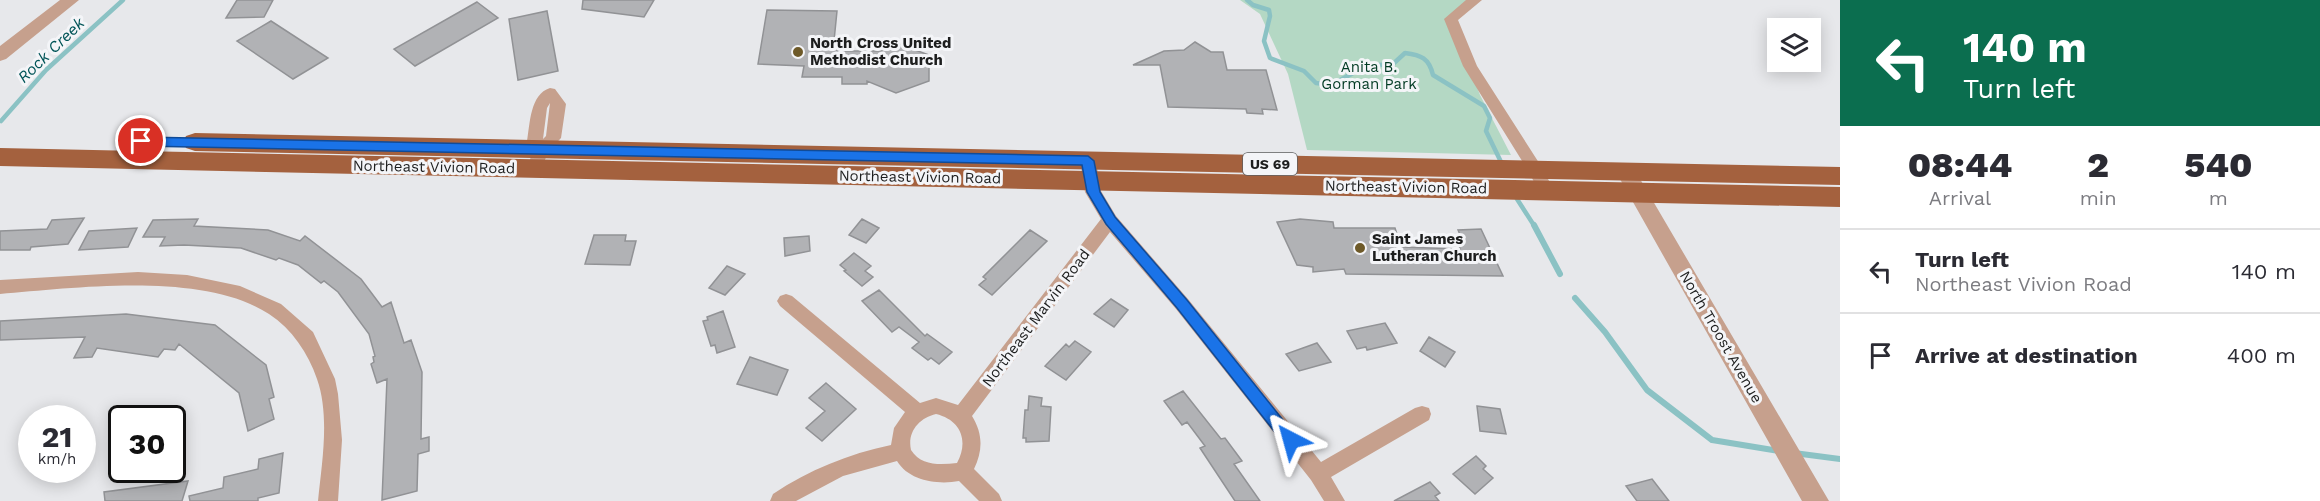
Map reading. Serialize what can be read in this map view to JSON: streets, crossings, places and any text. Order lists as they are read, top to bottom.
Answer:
{
  "streets": {
    "main road": ["US 69", "Northeast Vivion Road"],
    "street": ["Northeast Marvin Road", "North Troost Avenue"]
  },
  "crossings": [
    ["Northeast Vivion Road", "North Troost Avenue"]
  ],
  "water": ["Rock Creek"],
  "parks": ["Anita B. Gorman Park"],
  "places": ["North Cross United Methodist Church", "Saint James Lutheran Church"],
  "page": {
    "turn": ["140 m", "Turn left"],
    "eta": [
      "08:44",
      "Arrival",
      "2",
      "min",
      "540",
      "m"
    ],
    "list": [
      {
        "name": "Turn left",
        "note": "Northeast Vivion Road",
        "value": "140 m"
      },
      {
        "name": "Arrive at destination",
        "value": "400 m"
      }
    ],
    "speed": "21 km/h",
    "limit": "30"
  }
}
